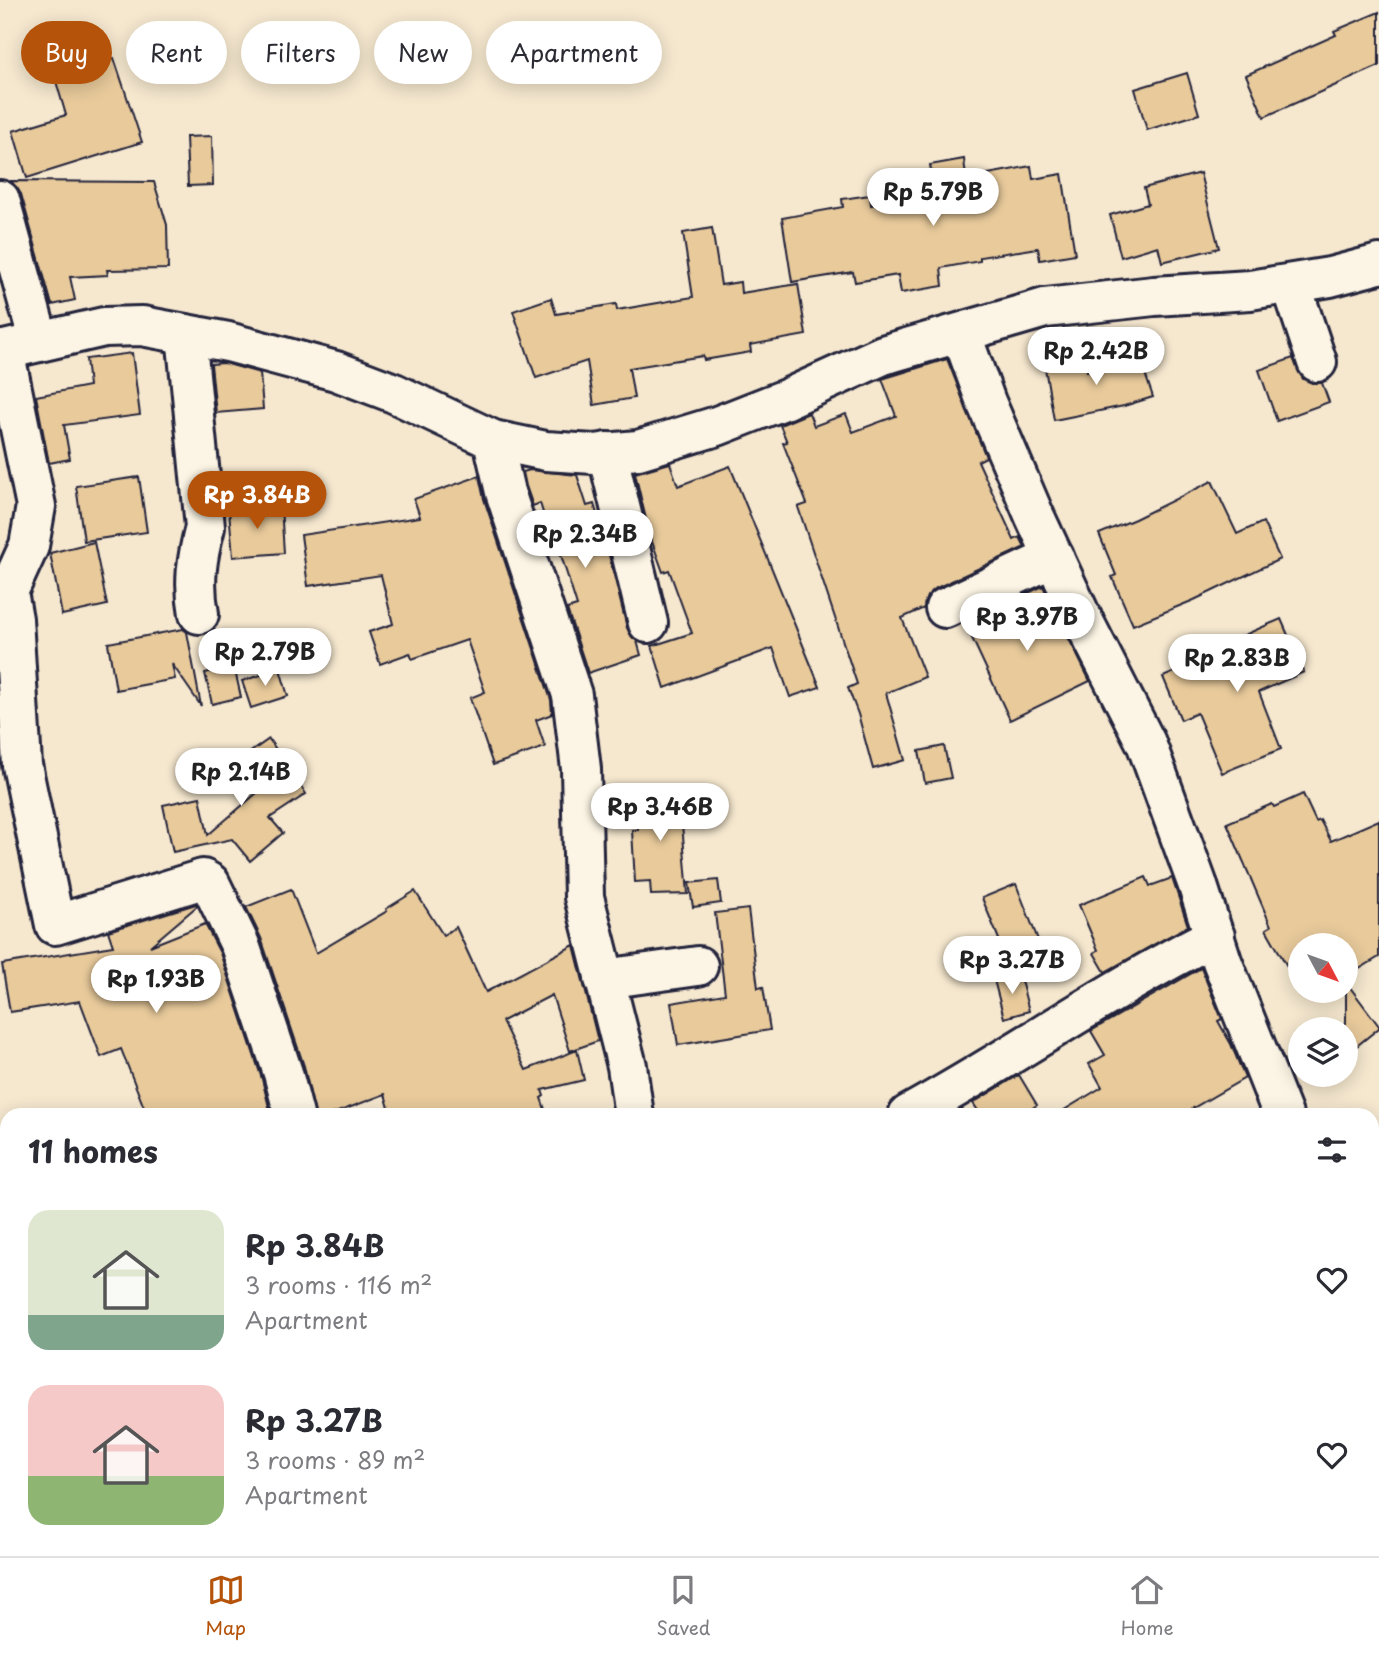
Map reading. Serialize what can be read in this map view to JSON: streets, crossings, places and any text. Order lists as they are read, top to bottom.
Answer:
{
  "north": "bottom right",
  "page": {
    "chip": [
      "Buy",
      "Rent",
      "Filters",
      "New",
      "Apartment"
    ],
    "price": [
      "Rp 5.79B",
      "Rp 2.42B",
      "Rp 3.84B",
      "Rp 2.34B",
      "Rp 3.97B",
      "Rp 2.79B",
      "Rp 2.83B",
      "Rp 2.14B",
      "Rp 3.46B",
      "Rp 3.27B",
      "Rp 1.93B"
    ],
    "heading": "11 homes",
    "list": [
      {
        "name": "Rp 3.84B",
        "note": "3 rooms · 116 m² · Apartment"
      },
      {
        "name": "Rp 3.27B",
        "note": "3 rooms · 89 m² · Apartment"
      }
    ],
    "tabs": ["Map", "Saved", "Home"]
  }
}
